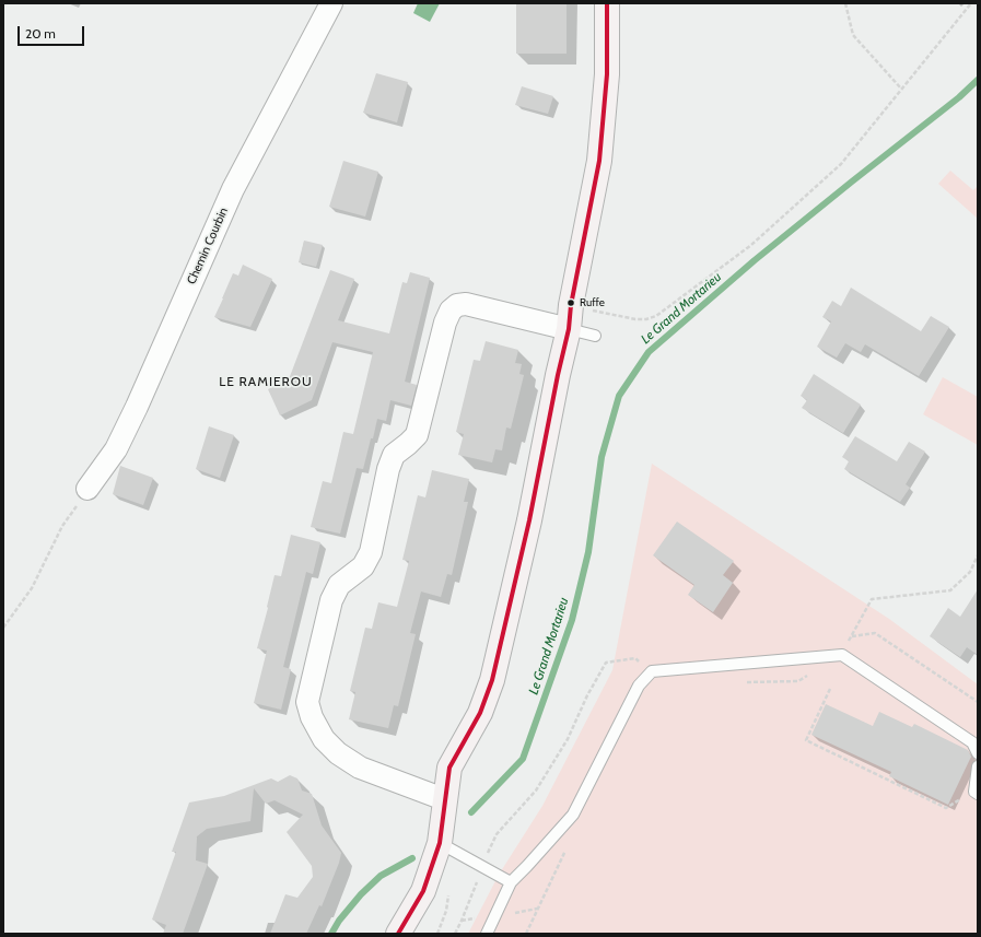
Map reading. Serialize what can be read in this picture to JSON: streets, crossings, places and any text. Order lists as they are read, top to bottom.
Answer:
{
  "streets": {
    "street": ["Chemin Courbin"]
  },
  "districts": ["LE RAMIEROU"],
  "water": ["Le Grand Mortarieu"],
  "places": ["Ruffe"],
  "scale_bar": "20 m"
}
